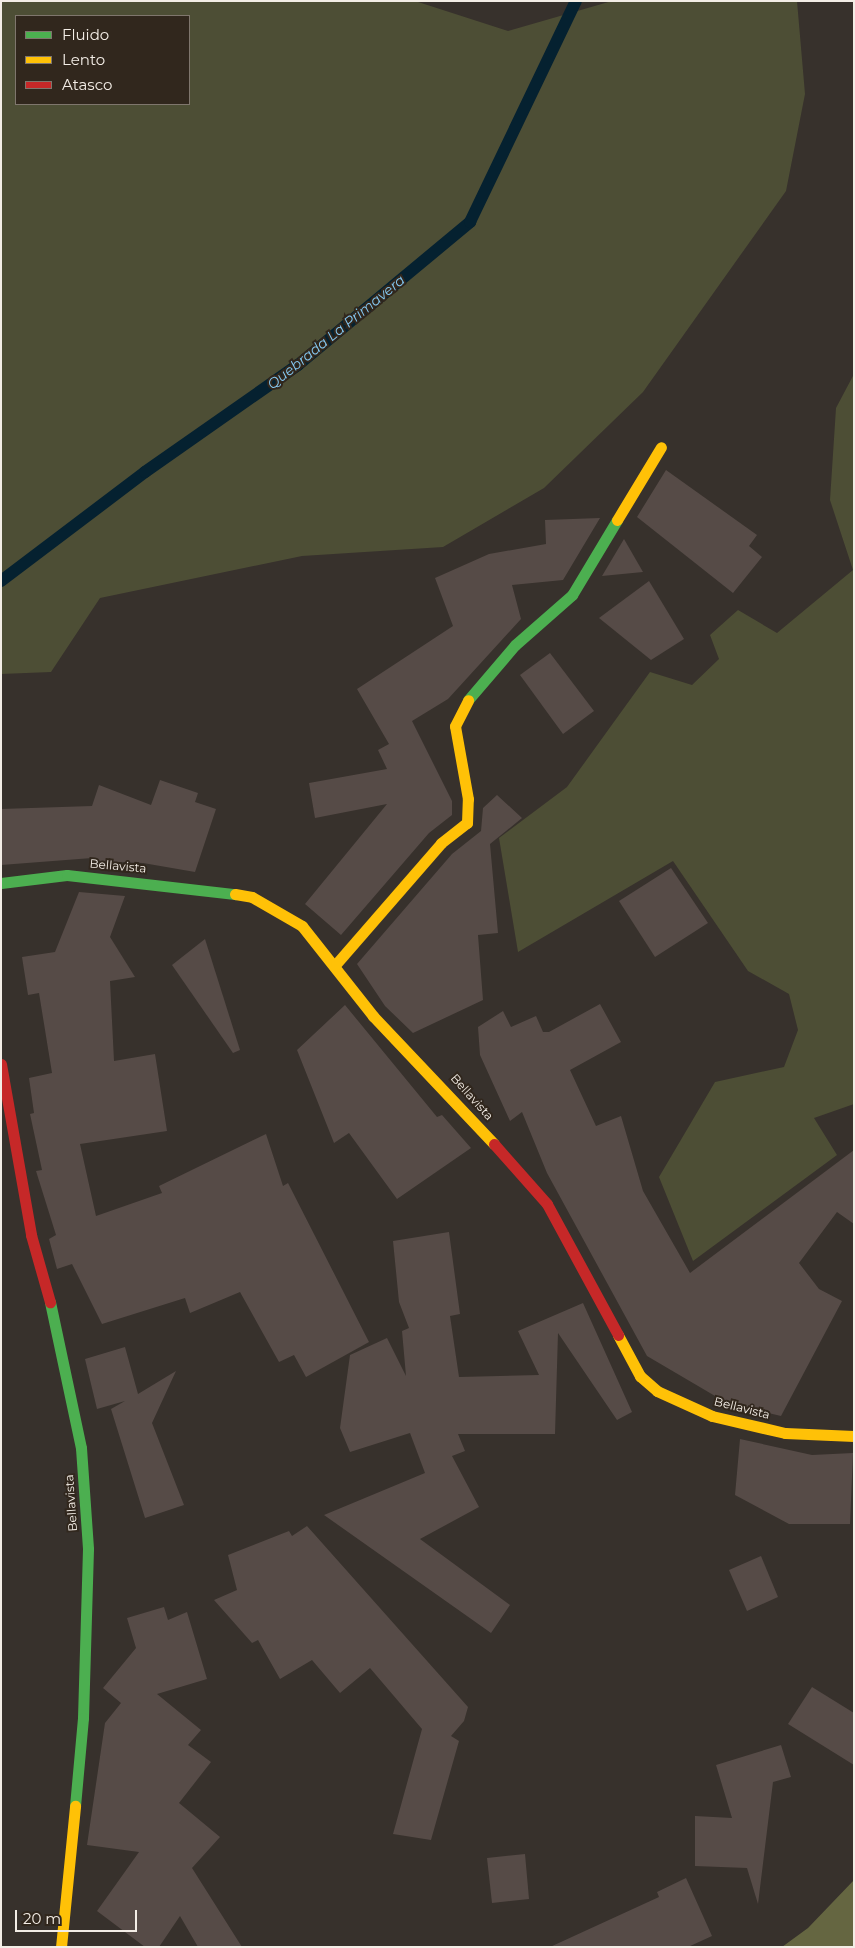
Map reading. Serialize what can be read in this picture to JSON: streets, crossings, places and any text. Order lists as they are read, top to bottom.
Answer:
{
  "streets": {
    "street": ["Bellavista"]
  },
  "water": ["Quebrada La Primavera"],
  "legend": ["Fluido", "Lento", "Atasco"],
  "scale_bar": "20 m"
}
